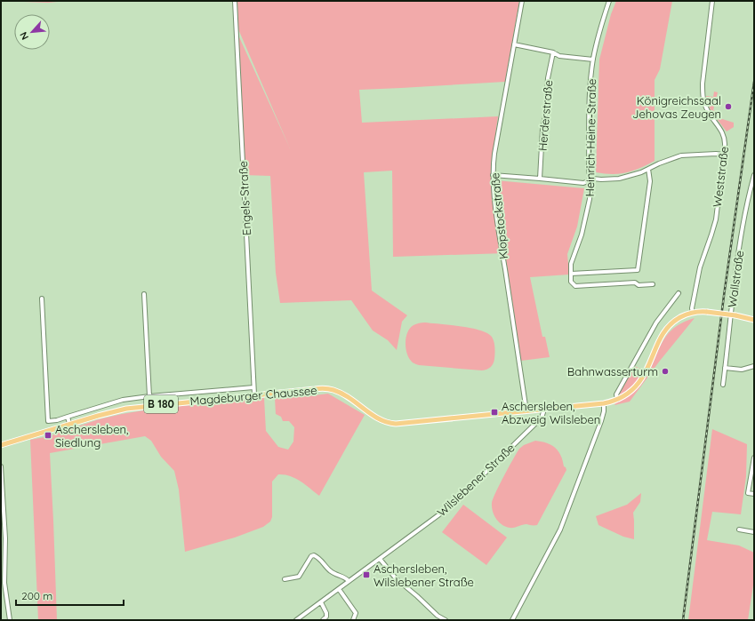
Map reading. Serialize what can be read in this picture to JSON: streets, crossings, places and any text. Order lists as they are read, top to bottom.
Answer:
{
  "streets": {
    "main road": ["Magdeburger Chaussee", "B 180"],
    "street": [
      "Herderstraße",
      "Heinrich-Heine-Straße",
      "Weststraße",
      "Engels-Straße",
      "Klopstockstraße",
      "Wallstraße",
      "Wilslebener Straße"
    ]
  },
  "crossings": [
    ["Weststraße", "Magdeburger Chaussee"],
    ["Engels-Straße", "Magdeburger Chaussee"],
    ["Klopstockstraße", "Magdeburger Chaussee"],
    ["Magdeburger Chaussee", "Wilslebener Straße"]
  ],
  "places": {
    "other": ["Königreichssaal Jehovas Zeugen", "Bahnwasserturm"],
    "transit": ["Aschersleben, Abzweig Wilsleben", "Aschersleben, Siedlung", "Aschersleben, Wilslebener Straße"]
  },
  "scale_bar": "200 m",
  "north": "bottom left"
}
